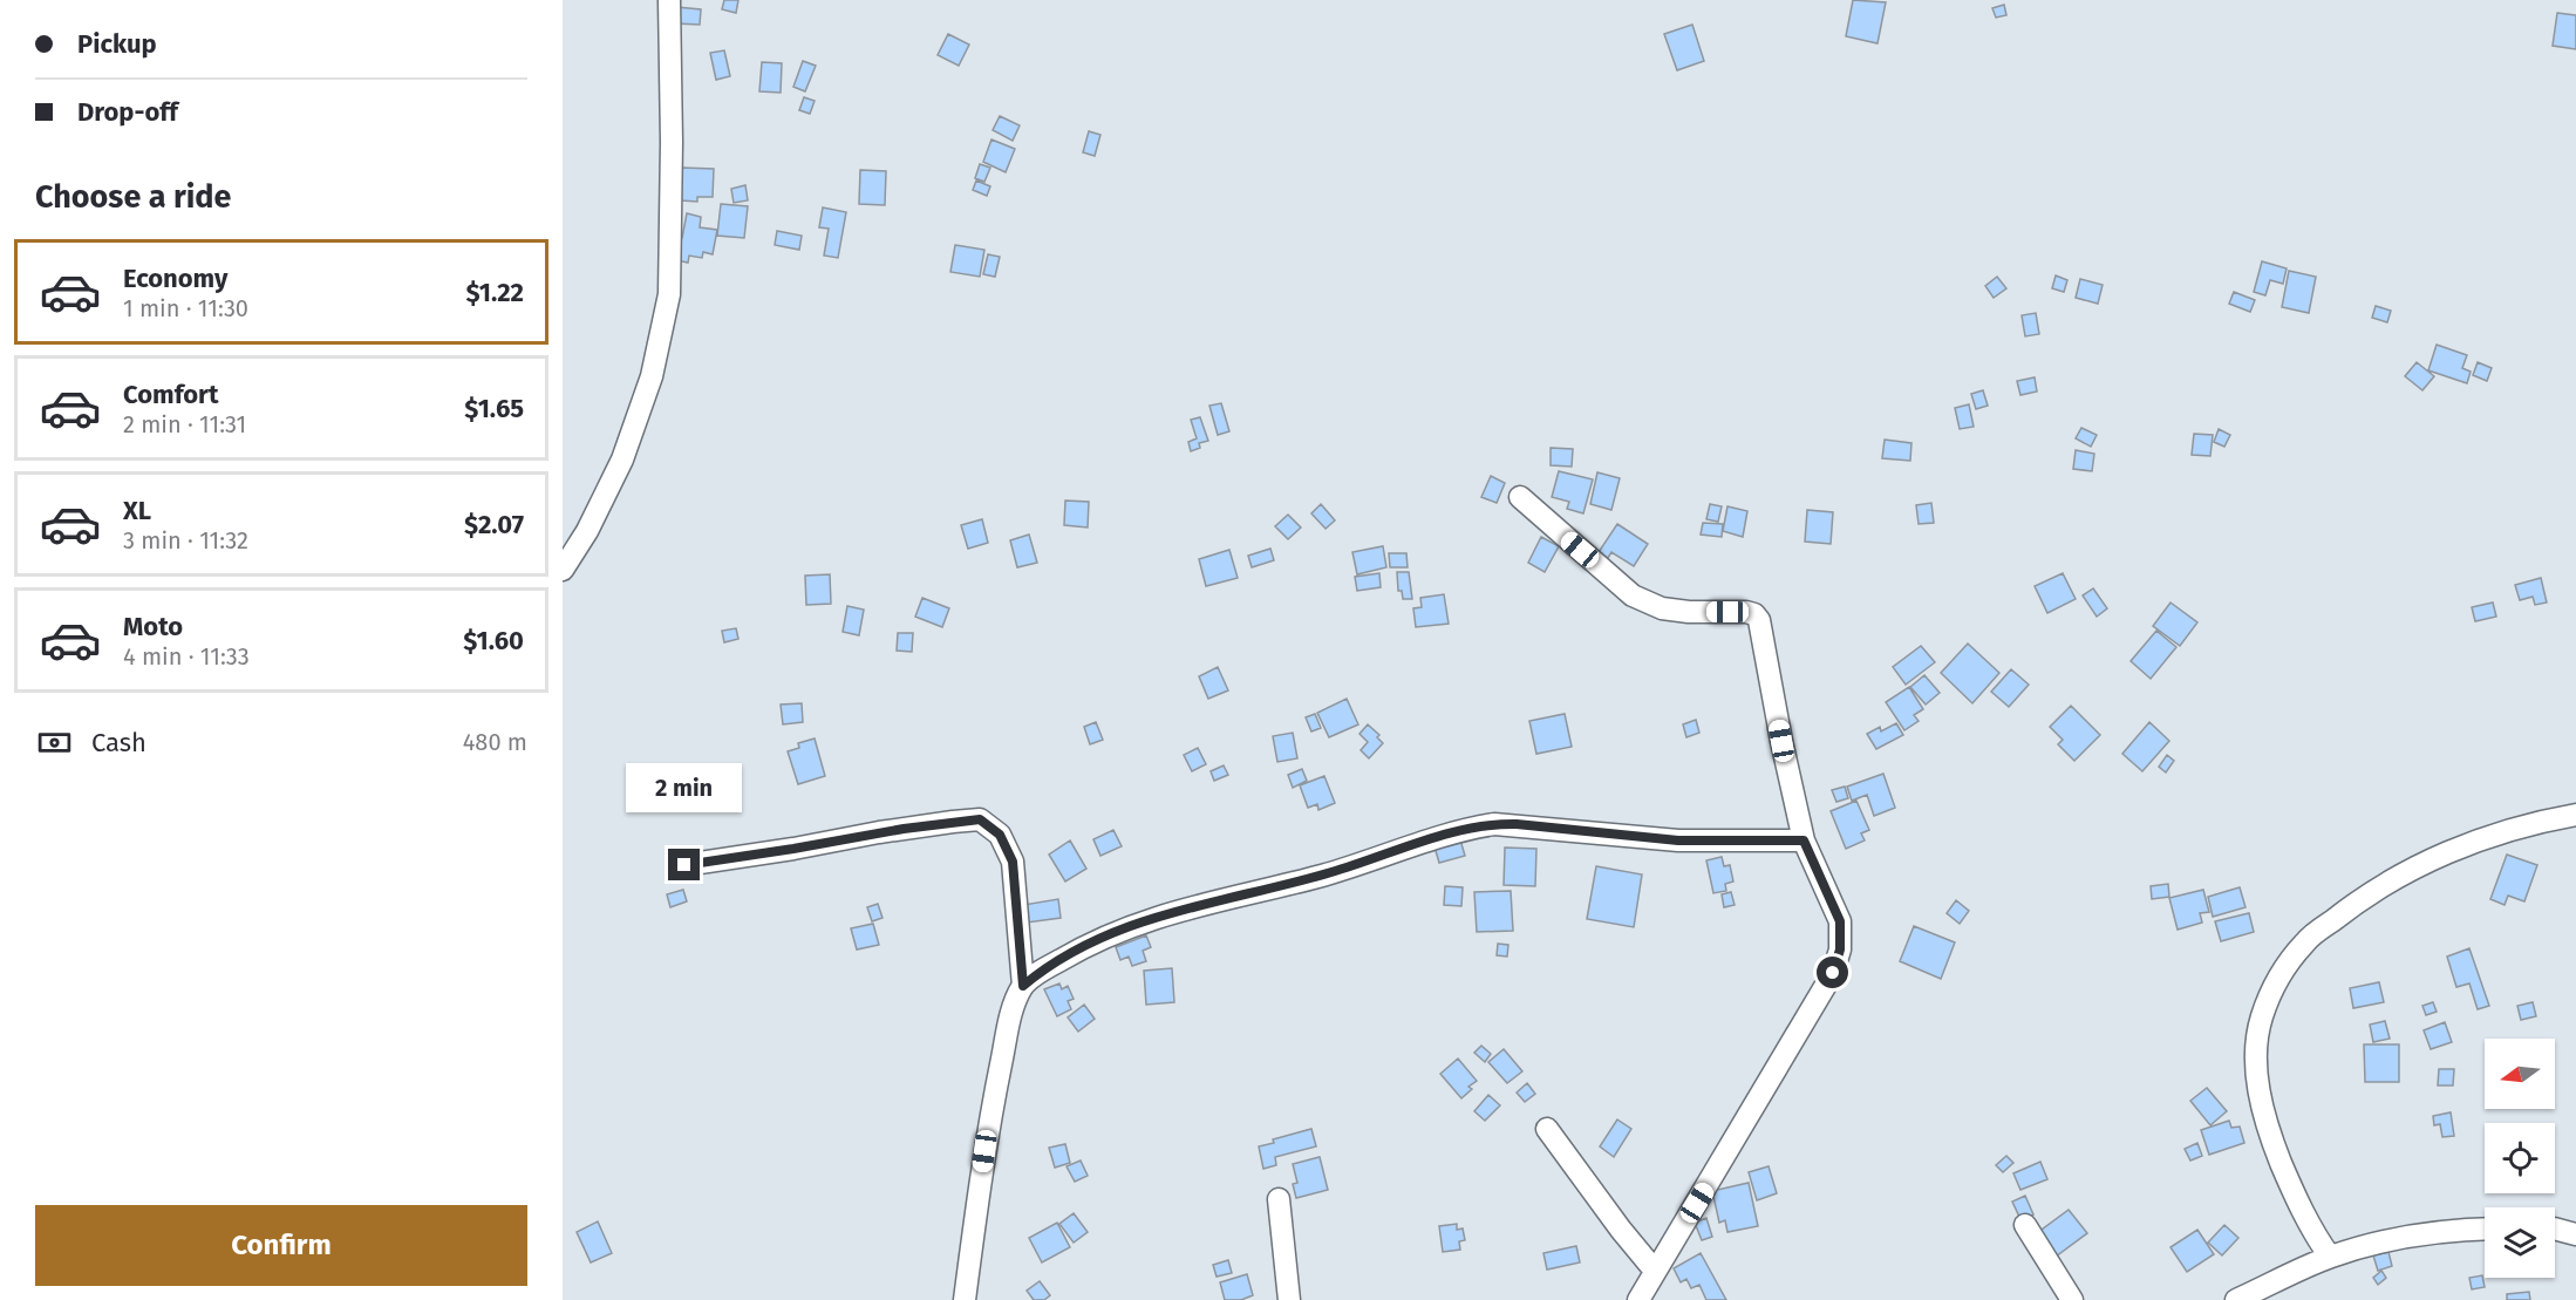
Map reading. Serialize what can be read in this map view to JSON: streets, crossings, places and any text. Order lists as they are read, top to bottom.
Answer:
{
  "north": "left",
  "page": {
    "banner": ["Pickup", "Drop-off"],
    "heading": "Choose a ride",
    "list": [
      {
        "name": "Economy",
        "note": "1 min · 11:30",
        "value": "$1.22"
      },
      {
        "name": "Comfort",
        "note": "2 min · 11:31",
        "value": "$1.65"
      },
      {
        "name": "XL",
        "note": "3 min · 11:32",
        "value": "$2.07"
      },
      {
        "name": "Moto",
        "note": "4 min · 11:33",
        "value": "$1.60"
      }
    ],
    "pay": ["Cash", "480 m"],
    "bubble": "2 min",
    "buttons": "Confirm"
  }
}
